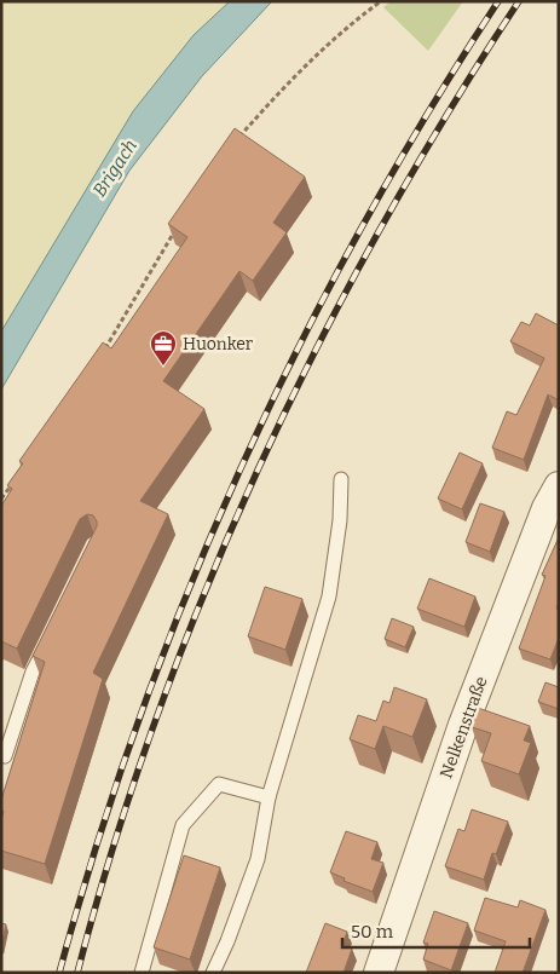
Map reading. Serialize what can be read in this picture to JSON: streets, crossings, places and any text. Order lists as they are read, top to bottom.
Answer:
{
  "streets": {
    "street": ["Nelkenstraße"]
  },
  "water": ["Brigach"],
  "places": {
    "office": ["Huonker"]
  },
  "scale_bar": "50 m"
}
